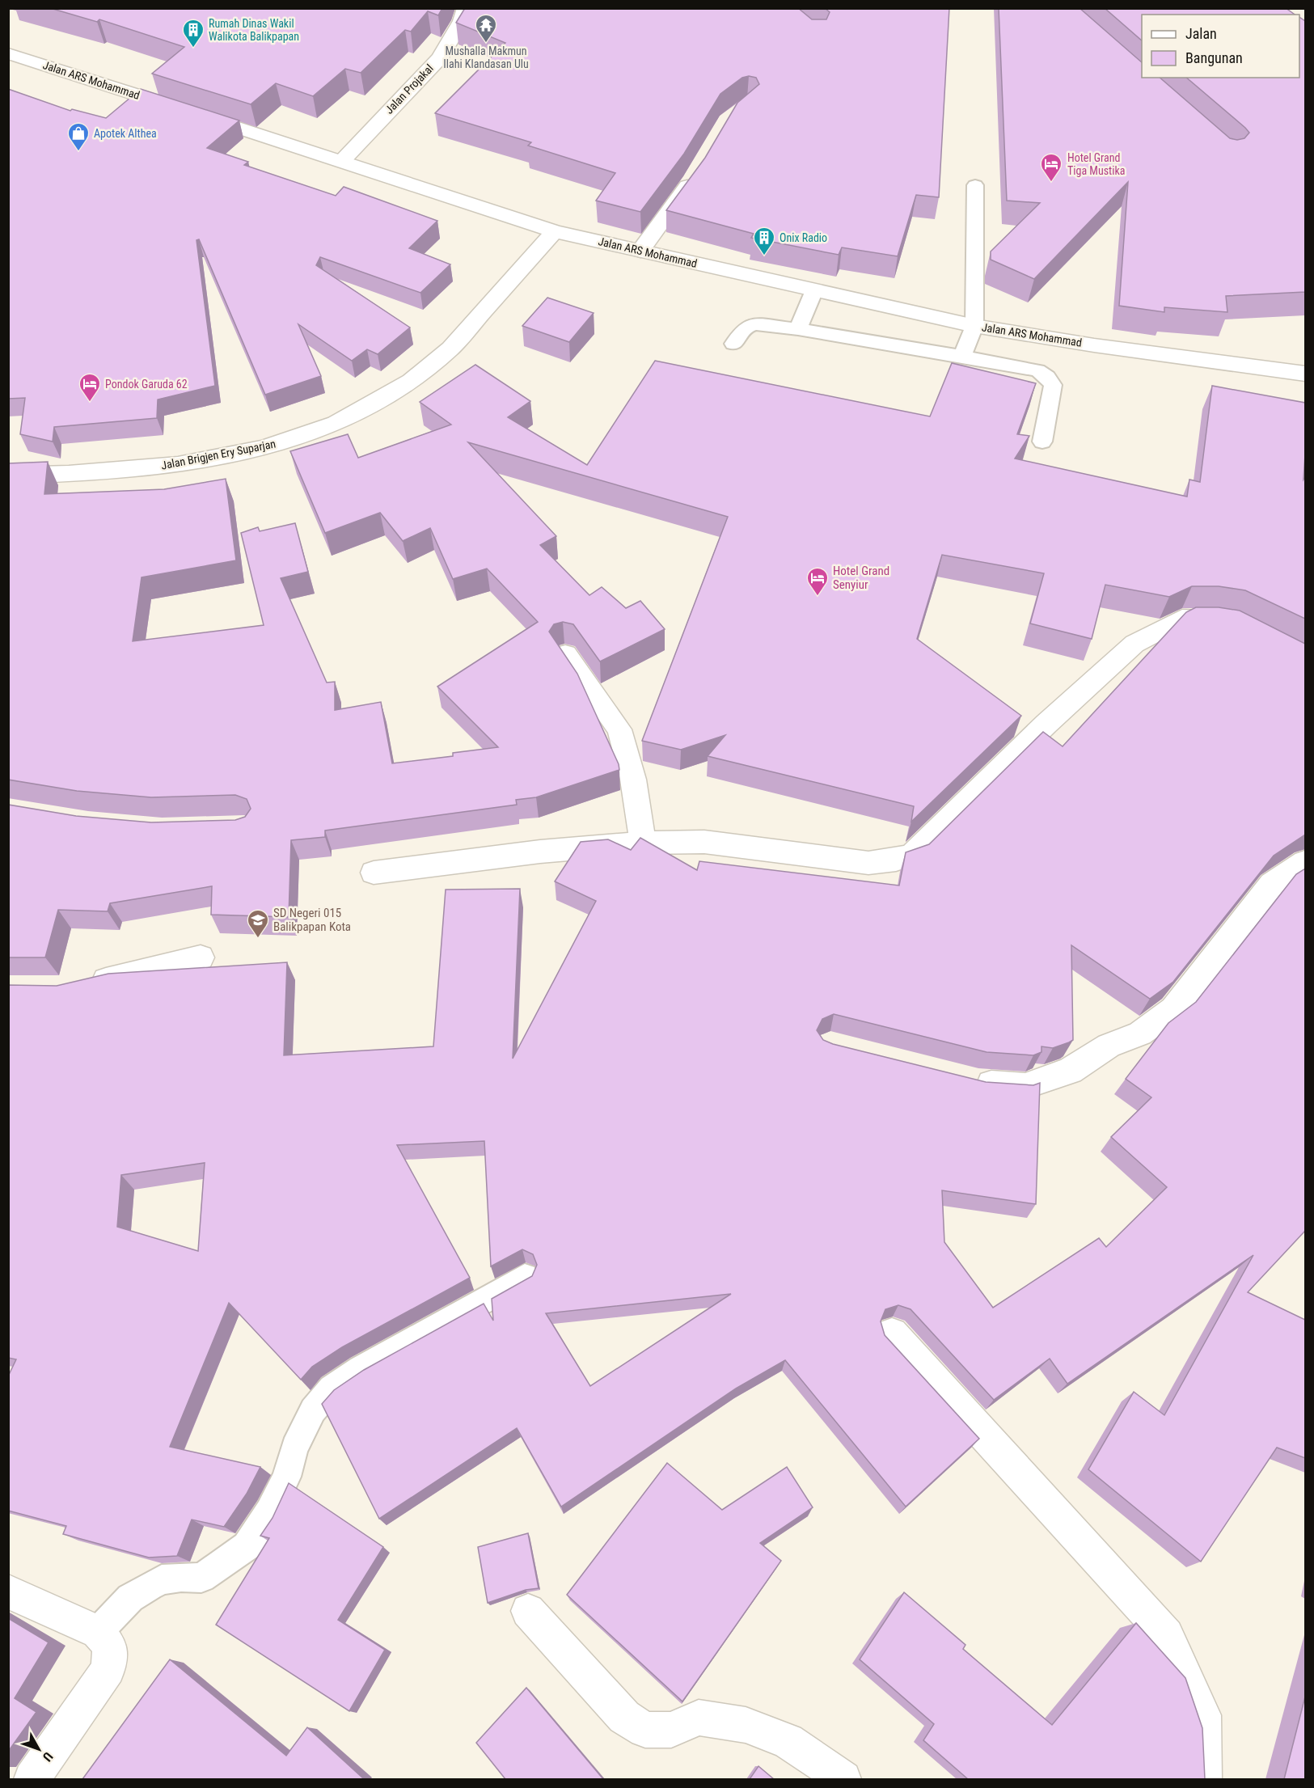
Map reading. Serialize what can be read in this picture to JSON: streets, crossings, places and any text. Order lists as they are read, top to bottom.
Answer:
{
  "streets": {
    "street": ["Jalan ARS Mohammad", "Jalan Projakal", "Jalan Brigjen Ery Suparjan"]
  },
  "crossings": [
    ["Jalan ARS Mohammad", "Jalan Projakal"],
    ["Jalan ARS Mohammad", "Jalan Brigjen Ery Suparjan"]
  ],
  "places": {
    "temple": ["Mushalla Makmun Ilahi Klandasan Ulu"],
    "building": ["Rumah Dinas Wakil Walikota Balikpapan", "Onix Radio"],
    "shop": ["Apotek Althea"],
    "hotel": ["Hotel Grand Tiga Mustika", "Pondok Garuda 62", "Hotel Grand Senyiur"],
    "school or university": ["SD Negeri 015 Balikpapan Kota"]
  },
  "legend": ["Jalan", "Bangunan"],
  "north": "bottom right"
}
